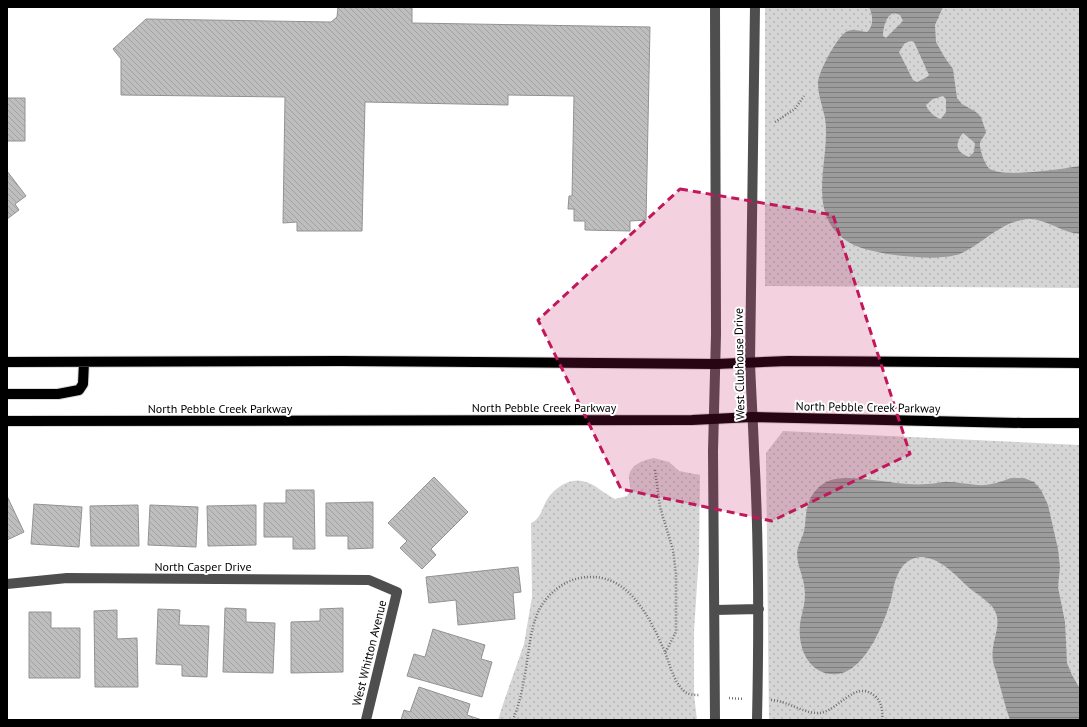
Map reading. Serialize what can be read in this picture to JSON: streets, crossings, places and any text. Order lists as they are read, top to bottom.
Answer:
{
  "streets": {
    "main road": ["North Pebble Creek Parkway"],
    "street": ["West Clubhouse Drive", "North Casper Drive", "West Whitton Avenue"]
  },
  "crossings": [
    ["West Clubhouse Drive", "North Pebble Creek Parkway"],
    ["North Casper Drive", "West Whitton Avenue"]
  ]
}
